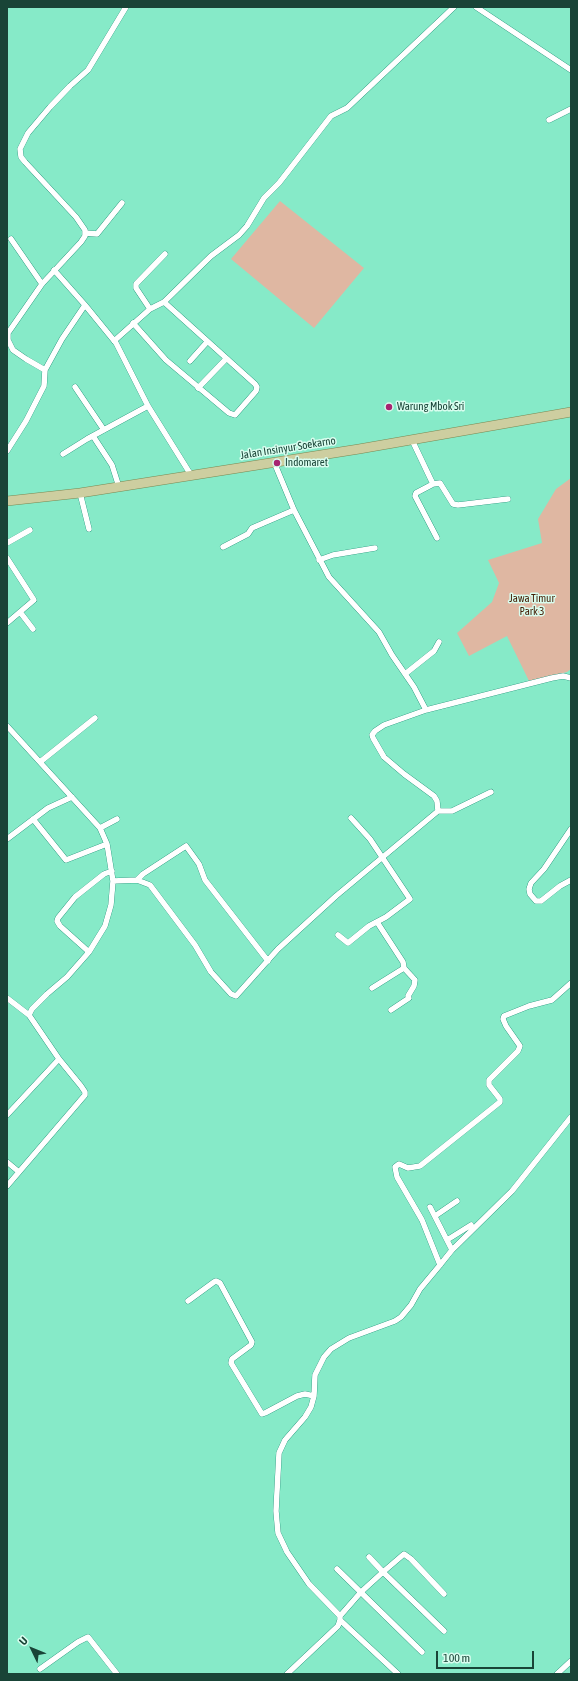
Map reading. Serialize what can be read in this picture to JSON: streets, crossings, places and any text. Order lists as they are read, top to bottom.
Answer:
{
  "streets": {
    "main road": ["Jalan Insinyur Soekarno"]
  },
  "parks": ["Jawa Timur Park 3"],
  "places": ["Warung Mbok Sri", "Indomaret"],
  "scale_bar": "100 m",
  "north": "top left"
}
